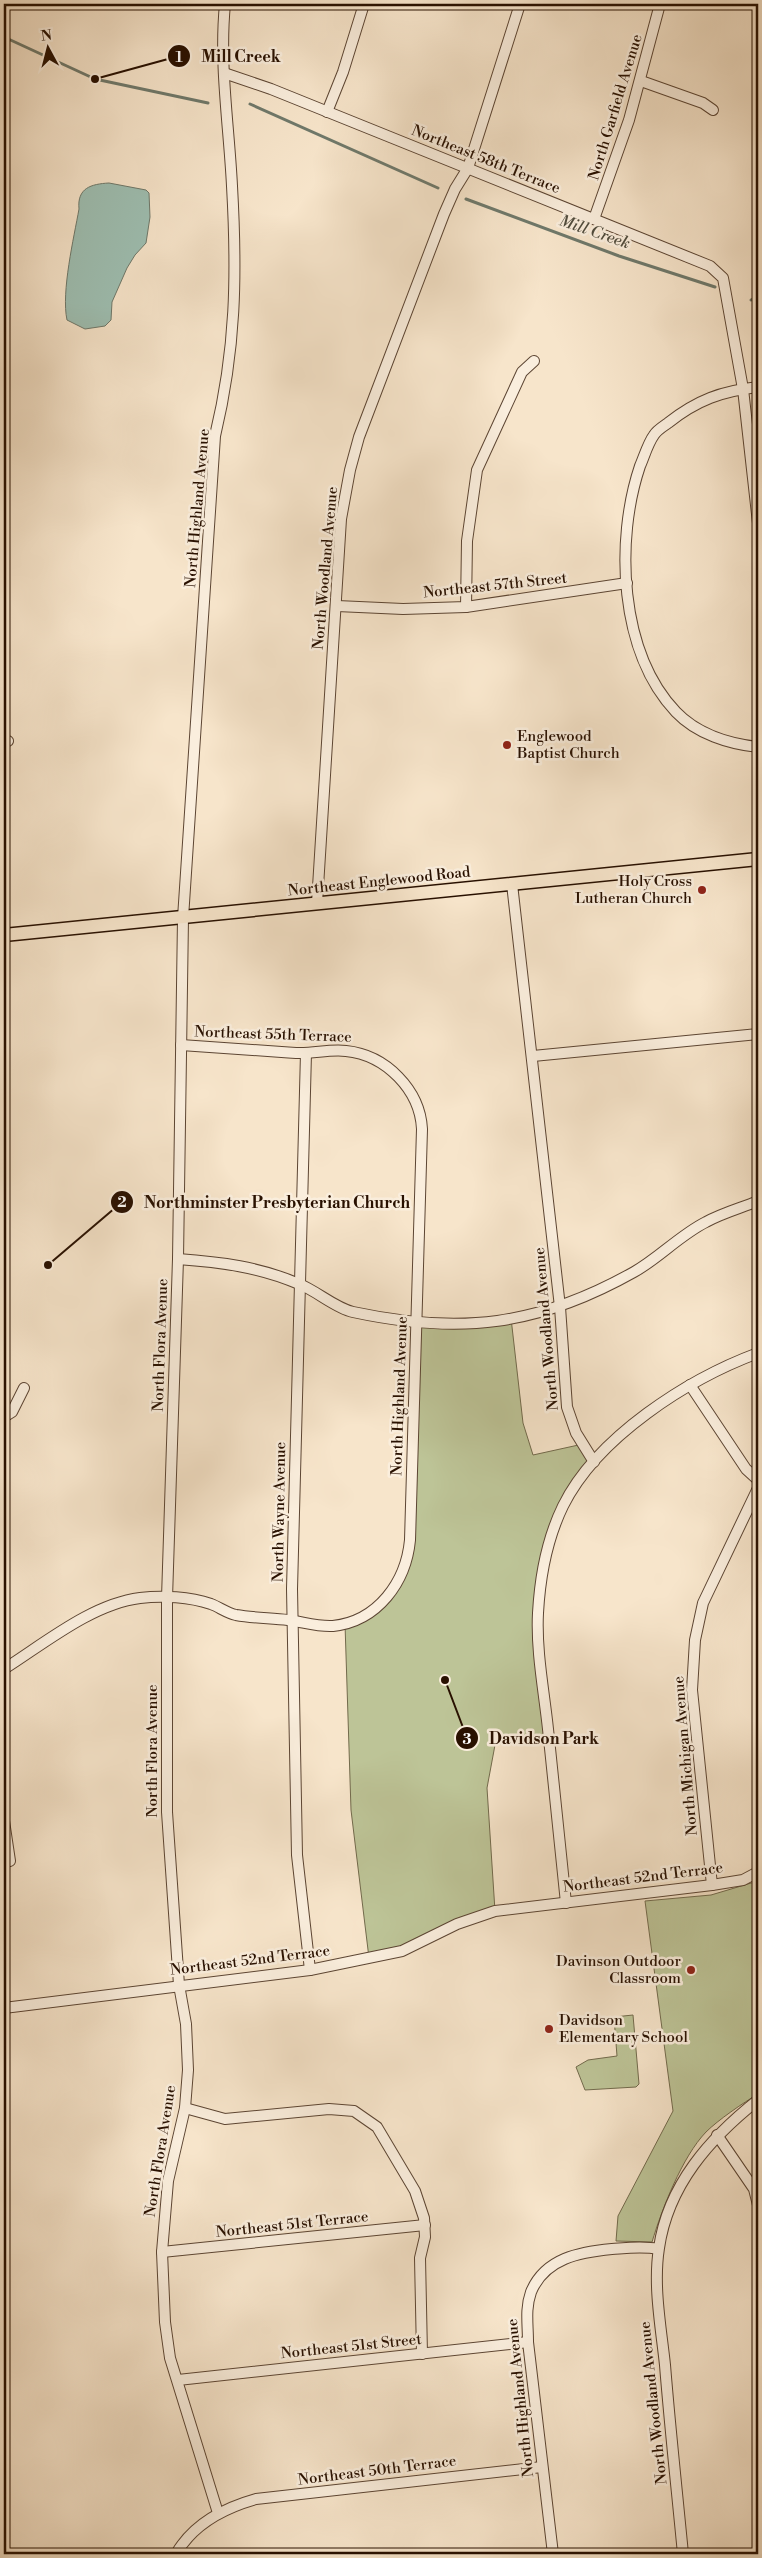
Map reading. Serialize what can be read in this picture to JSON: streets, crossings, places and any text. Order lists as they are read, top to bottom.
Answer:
{
  "streets": {
    "main road": ["Northeast Englewood Road"],
    "street": [
      "North Garfield Avenue",
      "Northeast 58th Terrace",
      "North Highland Avenue",
      "North Woodland Avenue",
      "Northeast 57th Street",
      "Northeast 55th Terrace",
      "North Flora Avenue",
      "North Wayne Avenue",
      "North Michigan Avenue",
      "Northeast 52nd Terrace",
      "Northeast 51st Terrace",
      "Northeast 51st Street",
      "Northeast 50th Terrace"
    ]
  },
  "crossings": [
    ["North Garfield Avenue", "Northeast 58th Terrace"],
    ["Northeast 58th Terrace", "North Highland Avenue"],
    ["Northeast 58th Terrace", "North Woodland Avenue"],
    ["North Highland Avenue", "North Woodland Avenue"],
    ["North Highland Avenue", "Northeast Englewood Road"],
    ["North Highland Avenue", "Northeast 55th Terrace"],
    ["North Highland Avenue", "North Flora Avenue"],
    ["North Highland Avenue", "North Wayne Avenue"],
    ["North Highland Avenue", "Northeast 51st Street"],
    ["North Highland Avenue", "Northeast 50th Terrace"],
    ["North Woodland Avenue", "Northeast 57th Street"],
    ["North Woodland Avenue", "Northeast Englewood Road"],
    ["Northeast Englewood Road", "North Flora Avenue"],
    ["Northeast 55th Terrace", "North Flora Avenue"],
    ["Northeast 55th Terrace", "North Wayne Avenue"],
    ["North Flora Avenue", "Northeast 52nd Terrace"],
    ["North Flora Avenue", "Northeast 51st Terrace"],
    ["North Flora Avenue", "Northeast 51st Street"],
    ["North Flora Avenue", "Northeast 50th Terrace"],
    ["North Wayne Avenue", "Northeast 52nd Terrace"],
    ["North Michigan Avenue", "Northeast 52nd Terrace"]
  ],
  "water": ["Mill Creek"],
  "places": [
    "Mill Creek",
    "Englewood Baptist Church",
    "Holy Cross Lutheran Church",
    "Northminster Presbyterian Church",
    "Davidson Park",
    "Davinson Outdoor Classroom",
    "Davidson Elementary School"
  ],
  "north": "top"
}
